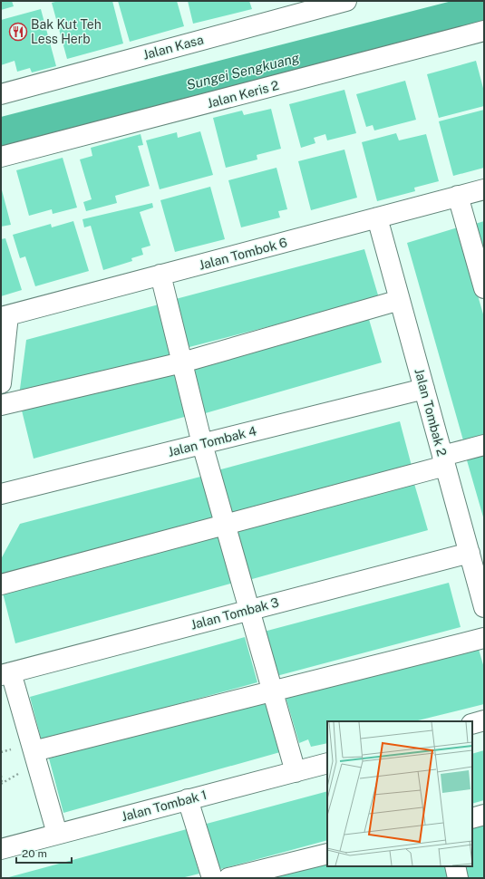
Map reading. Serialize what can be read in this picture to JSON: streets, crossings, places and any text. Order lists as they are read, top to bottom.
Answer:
{
  "streets": {
    "street": [
      "Jalan Kasa",
      "Jalan Keris 2",
      "Jalan Tombok 6",
      "Jalan Tombak 2",
      "Jalan Tombak 4",
      "Jalan Tombak 3",
      "Jalan Tombak 1"
    ]
  },
  "crossings": [
    ["Jalan Tombok 6", "Jalan Tombak 2"],
    ["Jalan Tombak 2", "Jalan Tombak 4"],
    ["Jalan Tombak 2", "Jalan Tombak 3"]
  ],
  "water": ["Sungei Sengkuang"],
  "places": {
    "restaurant": ["Bak Kut Teh Less Herb"]
  },
  "scale_bar": "20 m"
}
